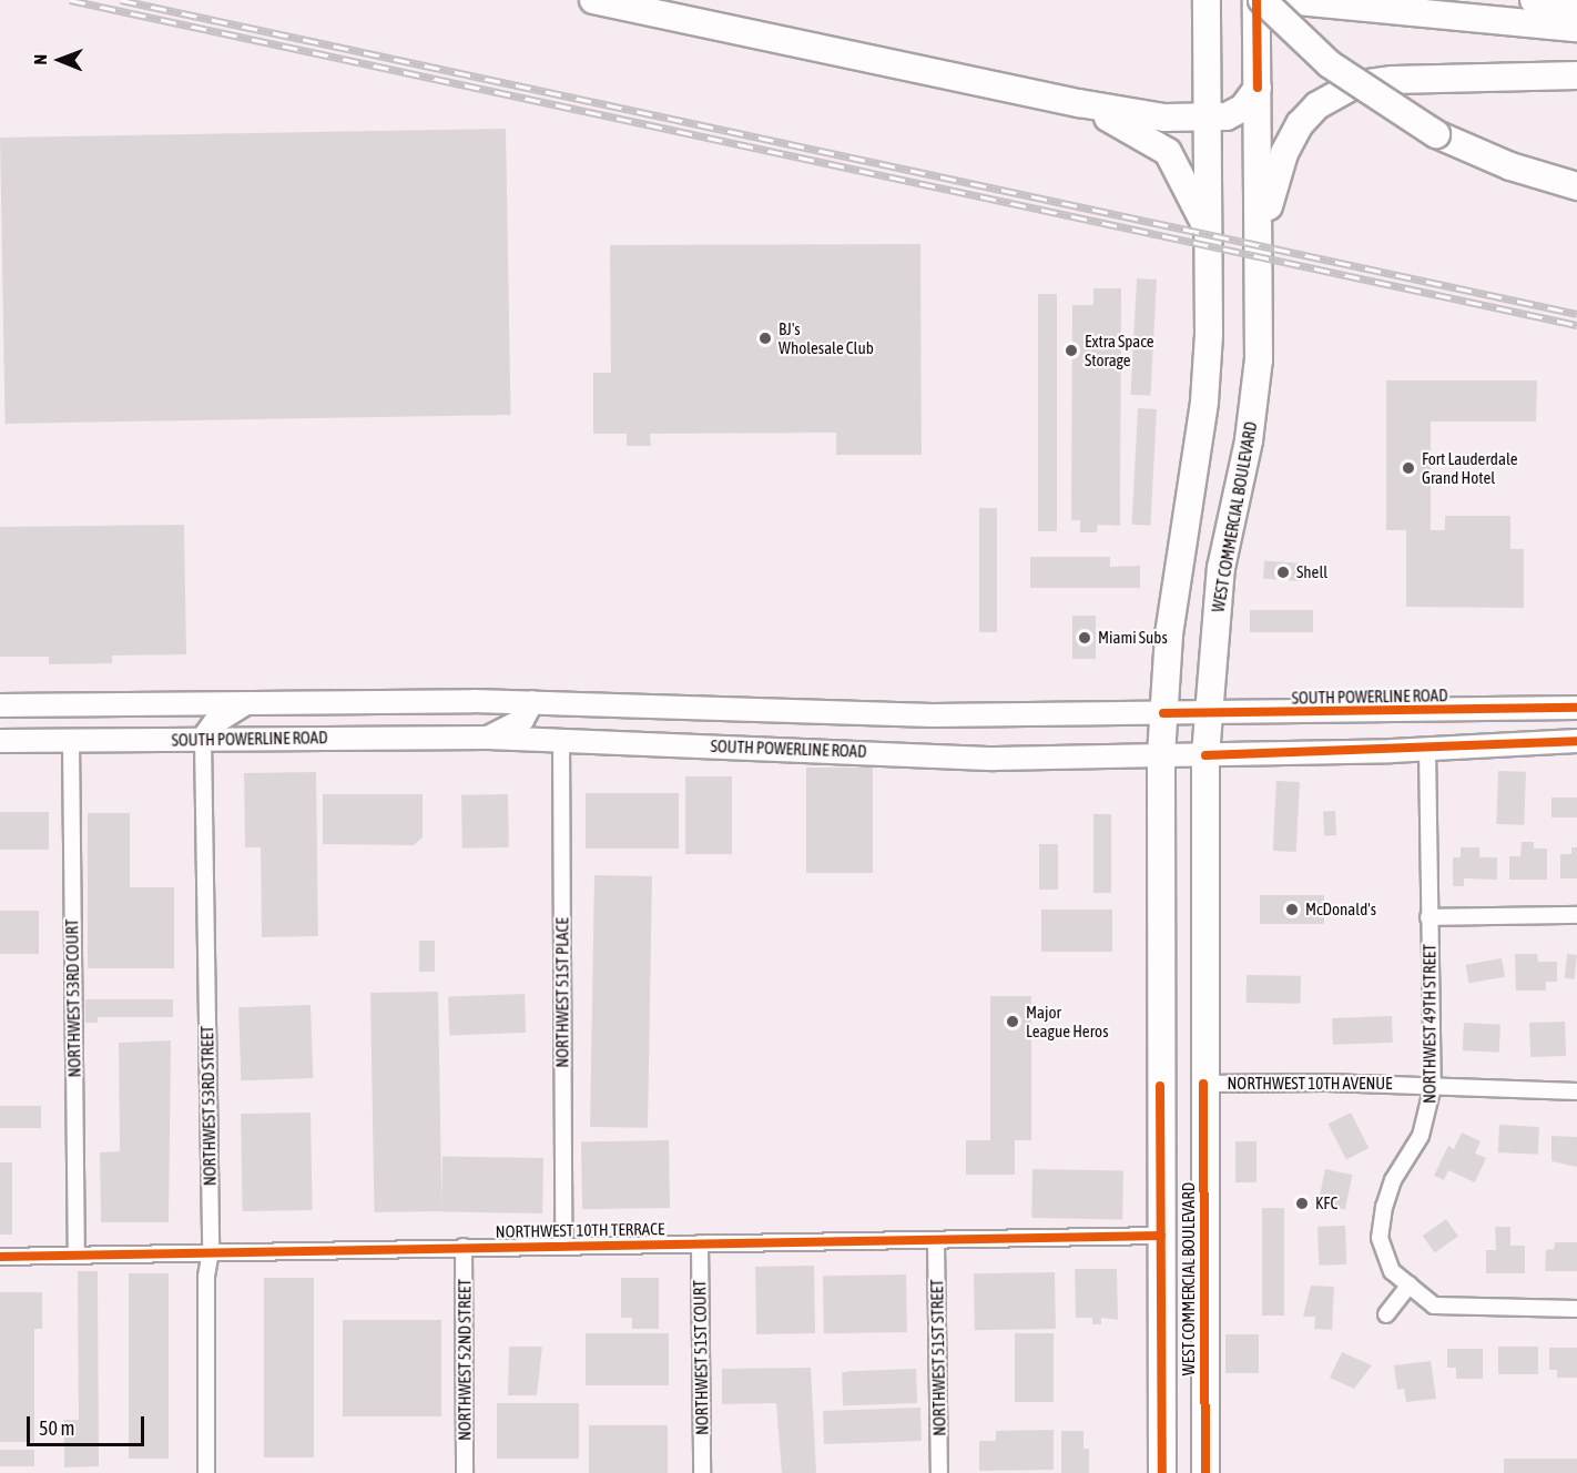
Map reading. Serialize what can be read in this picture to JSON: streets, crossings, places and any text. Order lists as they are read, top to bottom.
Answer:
{
  "streets": {
    "highway": ["WEST COMMERCIAL BOULEVARD"],
    "main road": ["SOUTH POWERLINE ROAD"],
    "street": [
      "NORTHWEST 51ST PLACE",
      "NORTHWEST 53RD COURT",
      "NORTHWEST 49TH STREET",
      "NORTHWEST 10TH AVENUE",
      "NORTHWEST 53RD STREET",
      "NORTHWEST 10TH TERRACE",
      "NORTHWEST 51ST COURT",
      "NORTHWEST 51ST STREET",
      "NORTHWEST 52ND STREET"
    ]
  },
  "crossings": [
    ["WEST COMMERCIAL BOULEVARD", "SOUTH POWERLINE ROAD"],
    ["WEST COMMERCIAL BOULEVARD", "NORTHWEST 10TH AVENUE"],
    ["WEST COMMERCIAL BOULEVARD", "NORTHWEST 10TH TERRACE"],
    ["SOUTH POWERLINE ROAD", "NORTHWEST 51ST PLACE"],
    ["SOUTH POWERLINE ROAD", "NORTHWEST 53RD COURT"],
    ["SOUTH POWERLINE ROAD", "NORTHWEST 49TH STREET"],
    ["SOUTH POWERLINE ROAD", "NORTHWEST 53RD STREET"],
    ["NORTHWEST 51ST PLACE", "NORTHWEST 10TH TERRACE"],
    ["NORTHWEST 53RD COURT", "NORTHWEST 10TH TERRACE"],
    ["NORTHWEST 49TH STREET", "NORTHWEST 10TH AVENUE"],
    ["NORTHWEST 53RD STREET", "NORTHWEST 10TH TERRACE"],
    ["NORTHWEST 10TH TERRACE", "NORTHWEST 51ST COURT"],
    ["NORTHWEST 10TH TERRACE", "NORTHWEST 51ST STREET"],
    ["NORTHWEST 10TH TERRACE", "NORTHWEST 52ND STREET"]
  ],
  "places": [
    "BJ's Wholesale Club",
    "Extra Space Storage",
    "Fort Lauderdale Grand Hotel",
    "Shell",
    "Miami Subs",
    "McDonald's",
    "Major League Heros",
    "KFC"
  ],
  "scale_bar": "50 m",
  "north": "left"
}
